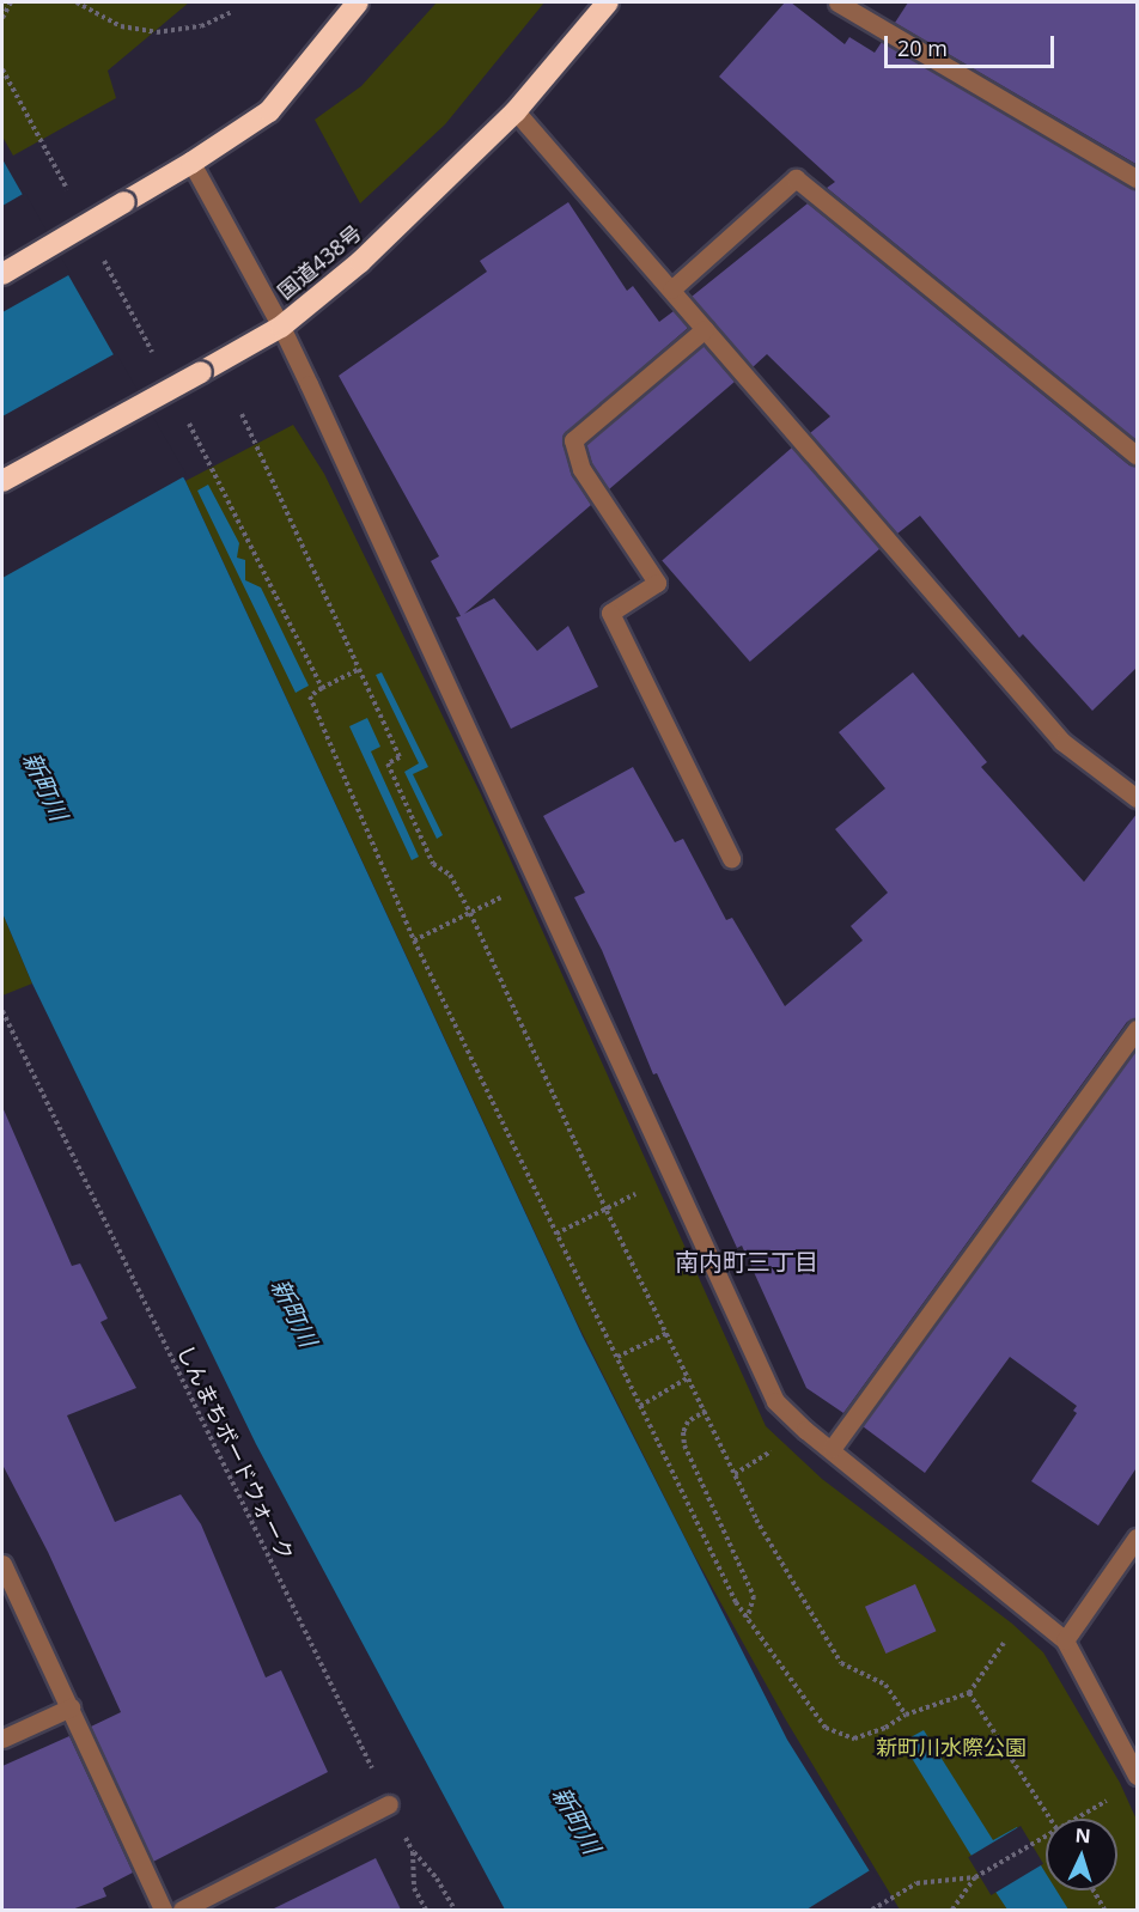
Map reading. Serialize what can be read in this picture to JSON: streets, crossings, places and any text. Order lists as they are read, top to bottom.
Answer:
{
  "streets": {
    "highway": ["国道438号"],
    "path": ["しんまちボードウォーク"]
  },
  "districts": ["南内町三丁目"],
  "water": ["新町川"],
  "parks": ["新町川水際公園"],
  "scale_bar": "20 m",
  "north": "top"
}
